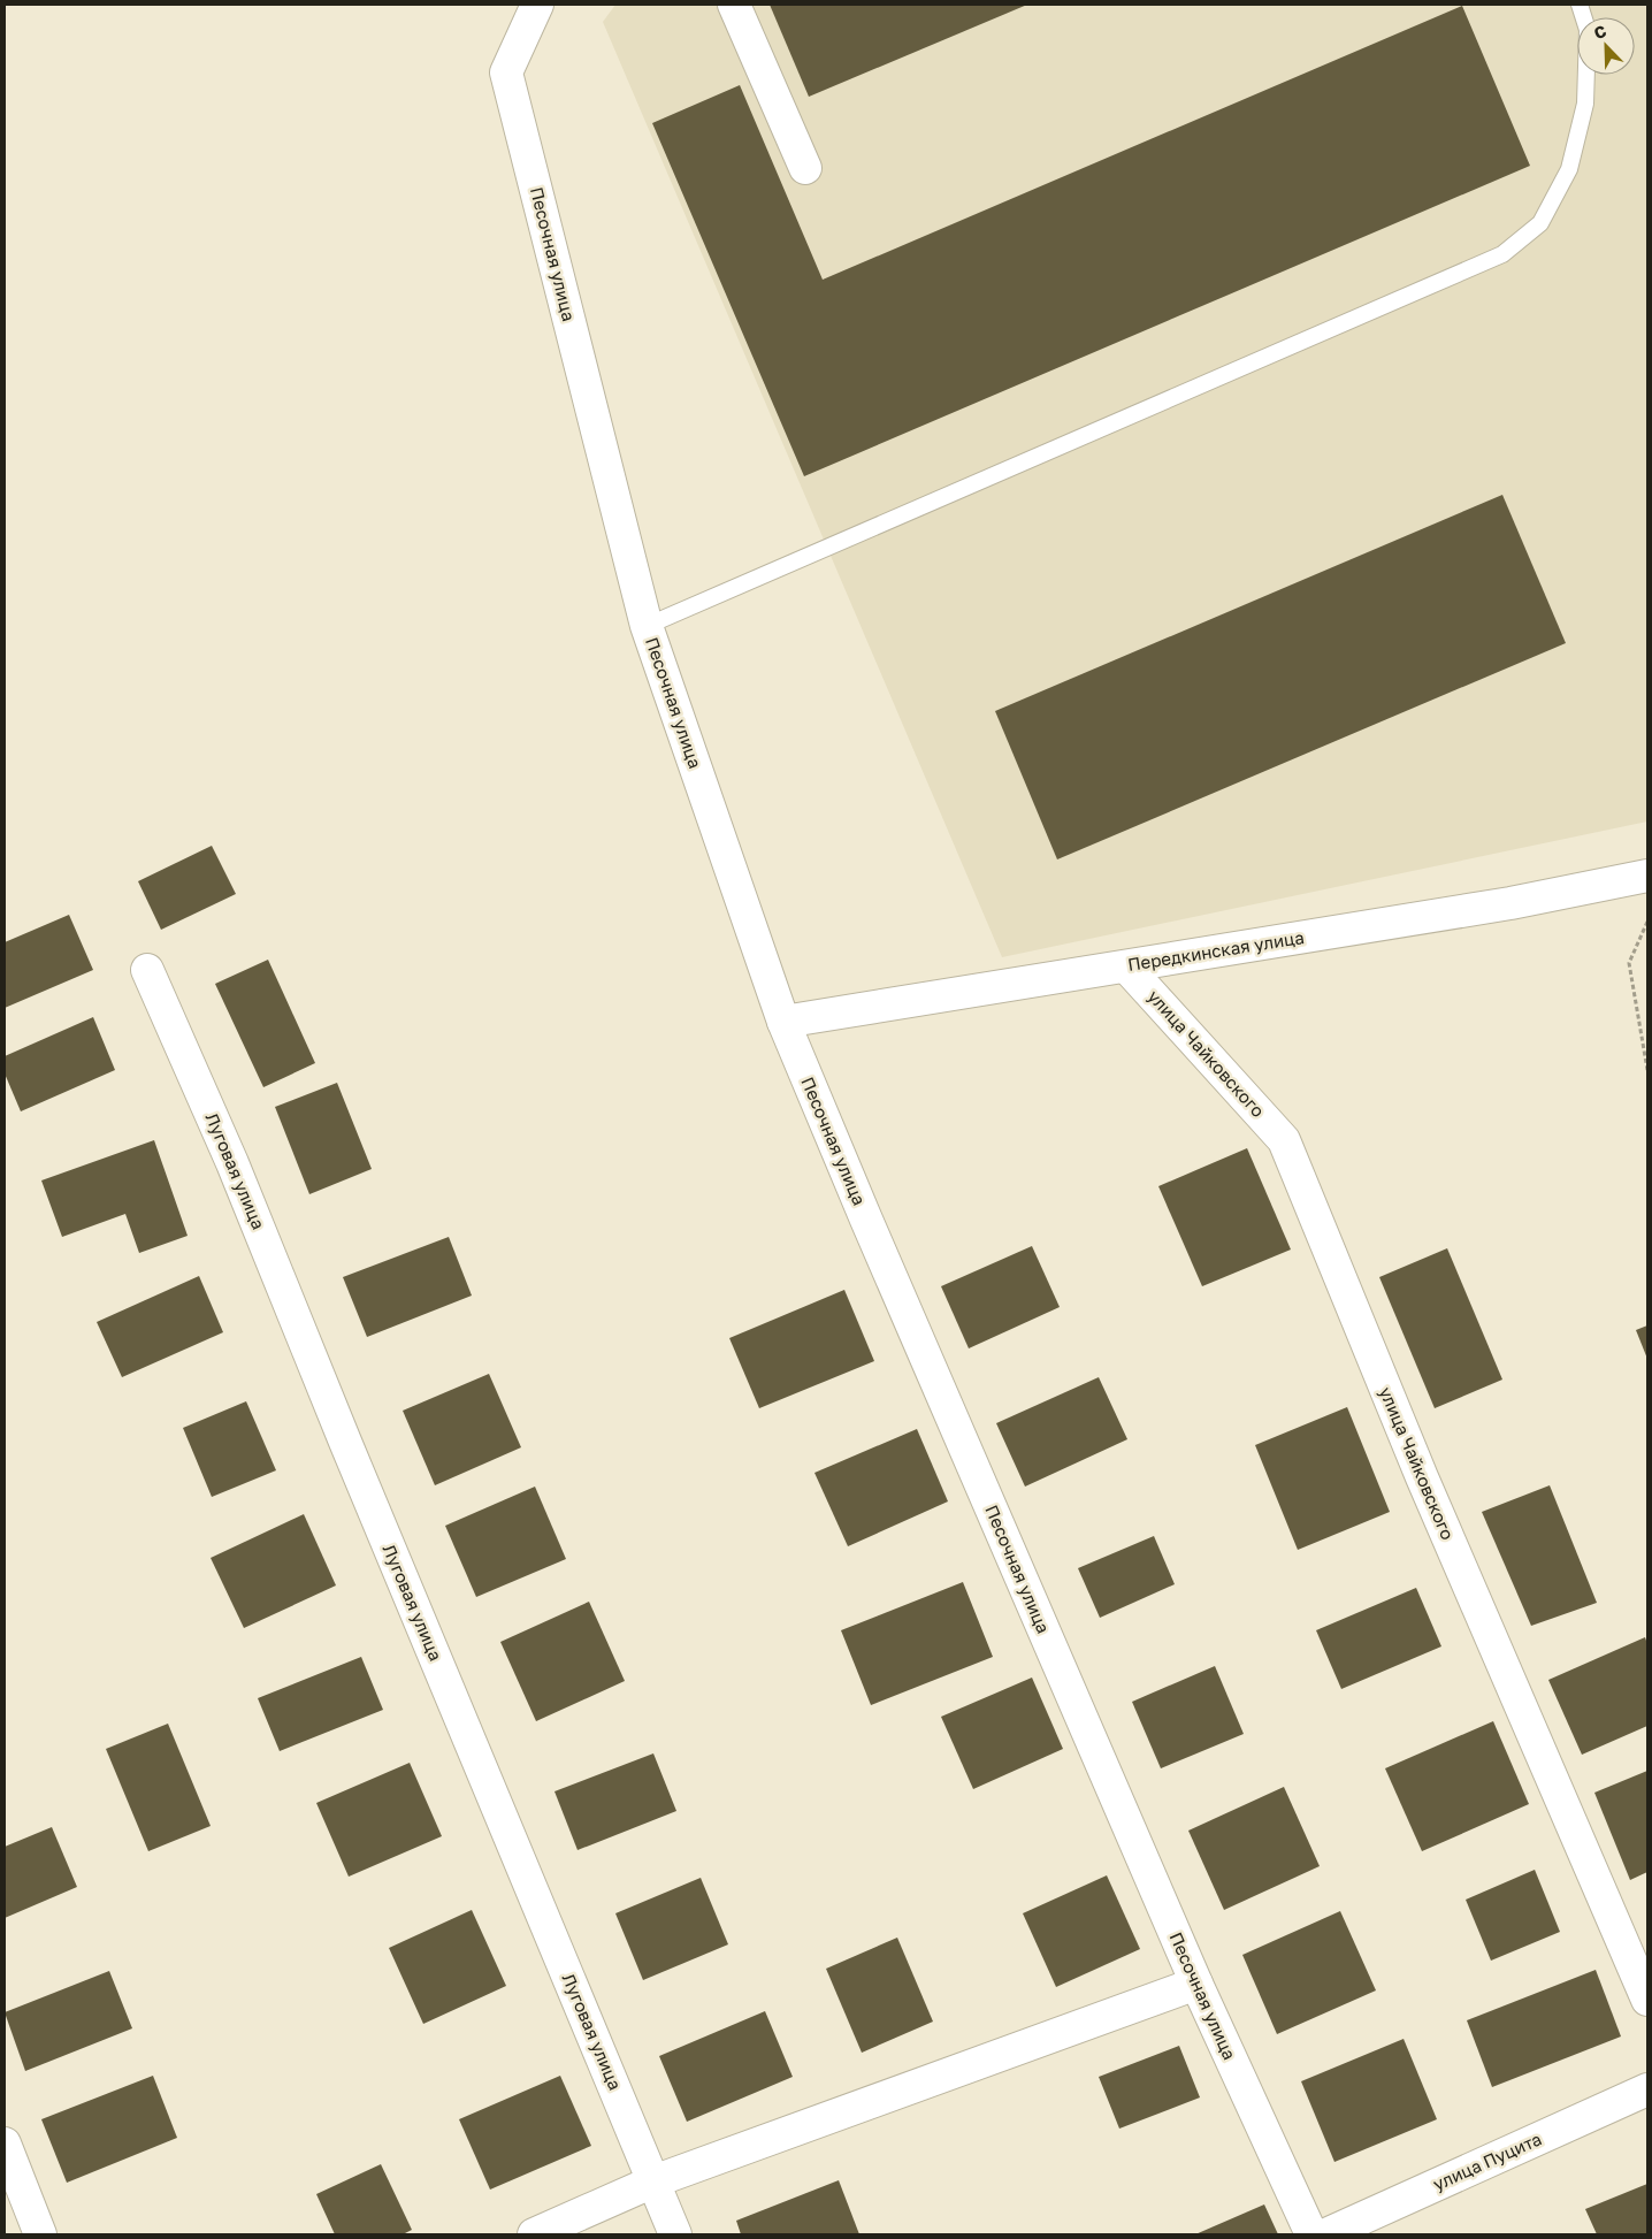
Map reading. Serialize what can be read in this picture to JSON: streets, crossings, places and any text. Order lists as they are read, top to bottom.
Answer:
{
  "streets": {
    "street": [
      "Песочная улица",
      "Передкинская улица",
      "улица Чайковского",
      "Луговая улица",
      "улица Пуцита"
    ]
  },
  "crossings": [
    ["Песочная улица", "Передкинская улица"],
    ["Передкинская улица", "улица Чайковского"]
  ],
  "north": "top left"
}
